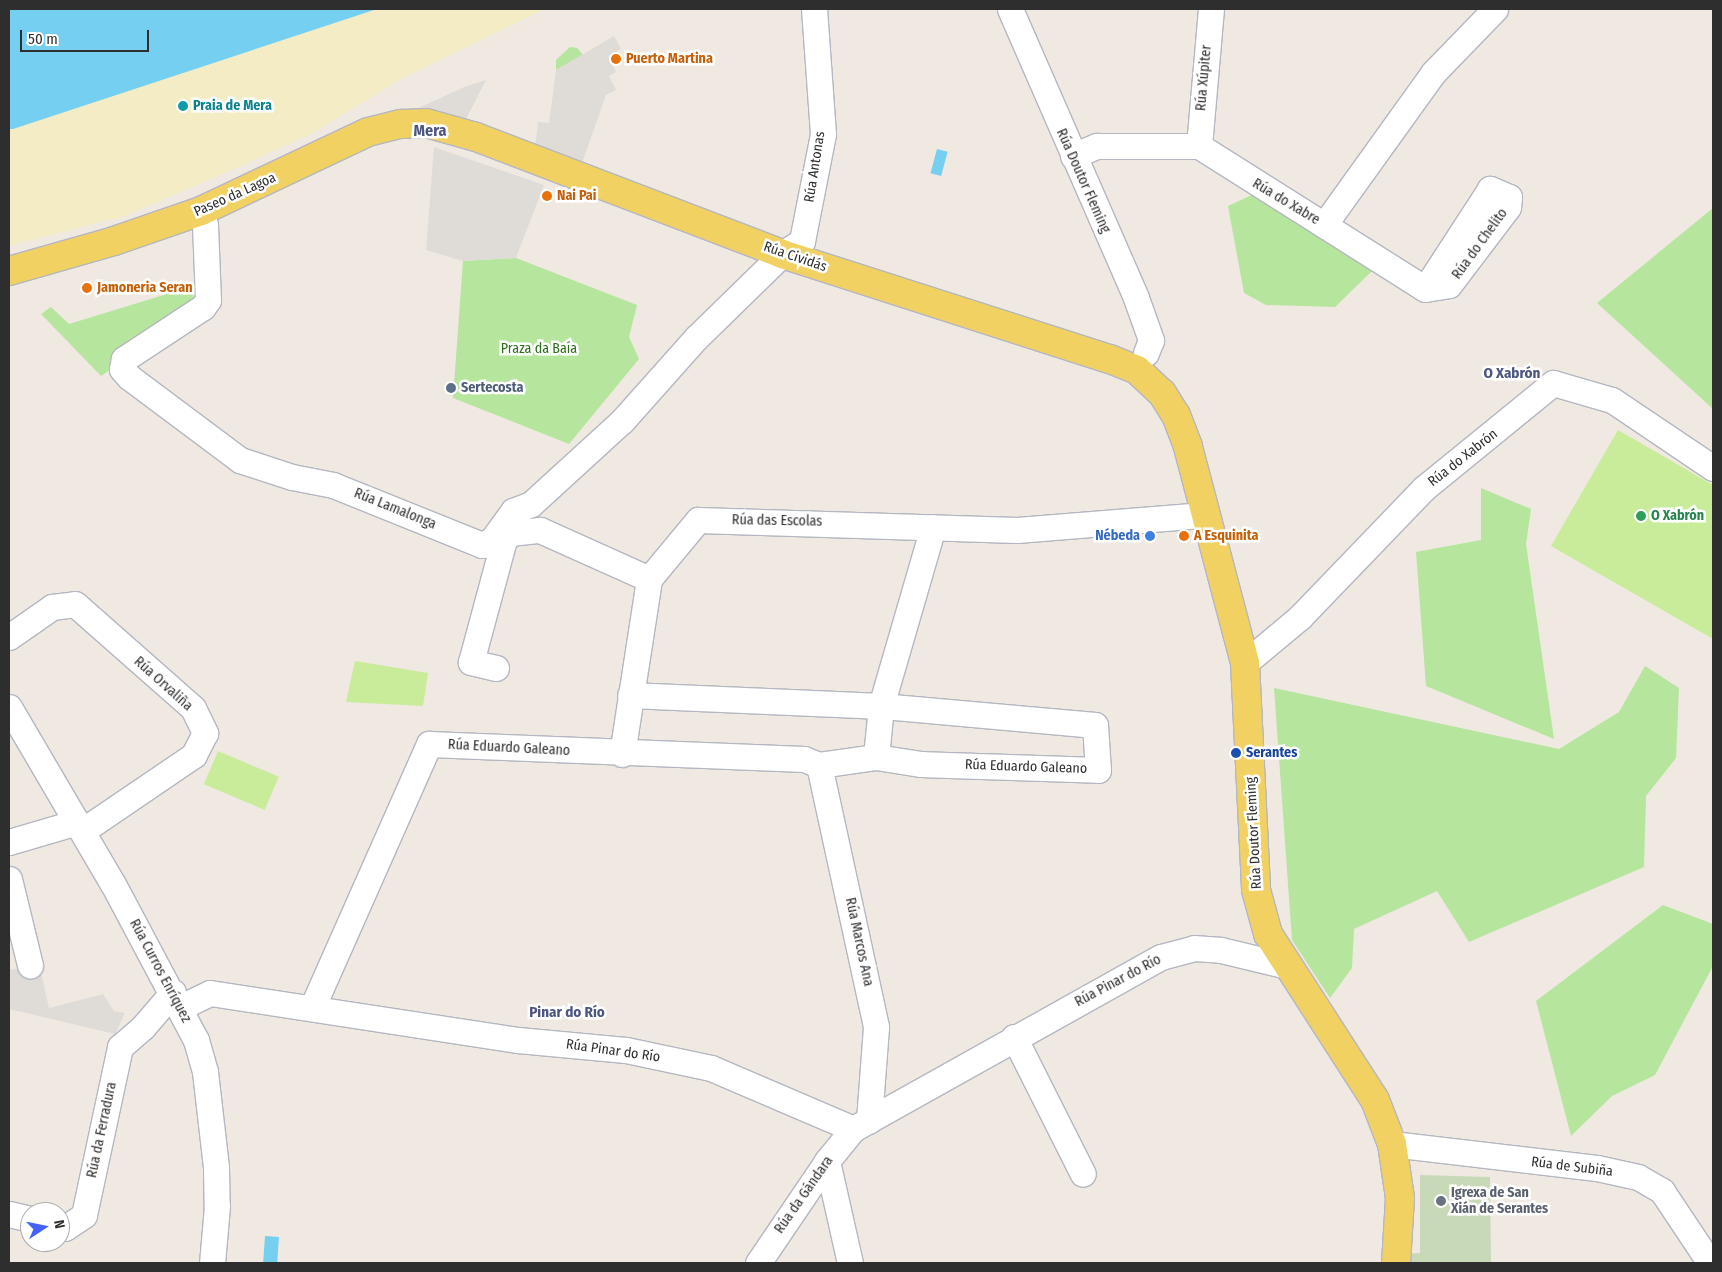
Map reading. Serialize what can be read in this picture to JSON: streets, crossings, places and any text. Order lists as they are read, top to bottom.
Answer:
{
  "streets": {
    "main road": ["Rúa Doutor Fleming", "Paseo da Lagoa", "Rúa Cividás"],
    "street": [
      "Rúa Xúpiter",
      "Rúa Antonas",
      "Rúa do Xabre",
      "Rúa do Xabrón",
      "Rúa Lamalonga",
      "Rúa das Escolas",
      "Rúa Orvaliña",
      "Rúa Eduardo Galeano",
      "Rúa Marcos Ana",
      "Rúa Curros Enríquez",
      "Rúa Pinar do Río",
      "Rúa da Ferradura",
      "Rúa de Subiña",
      "Rúa da Gándara"
    ]
  },
  "crossings": [
    ["Rúa Xúpiter", "Rúa do Xabre"],
    ["Rúa Antonas", "Rúa Cividás"],
    ["Rúa Antonas", "Rúa Lamalonga"],
    ["Rúa Doutor Fleming", "Rúa Cividás"],
    ["Rúa Doutor Fleming", "Rúa do Xabrón"],
    ["Rúa Doutor Fleming", "Rúa das Escolas"],
    ["Rúa Doutor Fleming", "Rúa Pinar do Río"],
    ["Rúa Doutor Fleming", "Rúa de Subiña"],
    ["Paseo da Lagoa", "Rúa Cividás"],
    ["Paseo da Lagoa", "Rúa Lamalonga"],
    ["Rúa Cividás", "Rúa Lamalonga"],
    ["Rúa Orvaliña", "Rúa Curros Enríquez"],
    ["Rúa Eduardo Galeano", "Rúa Marcos Ana"],
    ["Rúa Eduardo Galeano", "Rúa Pinar do Río"],
    ["Rúa Marcos Ana", "Rúa Pinar do Río"],
    ["Rúa Marcos Ana", "Rúa da Gándara"],
    ["Rúa Curros Enríquez", "Rúa Pinar do Río"],
    ["Rúa Curros Enríquez", "Rúa da Ferradura"],
    ["Rúa Pinar do Río", "Rúa da Ferradura"],
    ["Rúa Pinar do Río", "Rúa da Gándara"]
  ],
  "districts": ["Mera", "O Xabrón", "Pinar do Río"],
  "parks": ["Praza da Baía"],
  "places": [
    "Puerto Martina",
    "Praia de Mera",
    "Nai Pai",
    "Jamoneria Seran",
    "Sertecosta",
    "O Xabrón",
    "Nébeda",
    "A Esquinita",
    "Serantes",
    "Igrexa de San Xián de Serantes"
  ],
  "scale_bar": "50 m",
  "north": "right"
}
